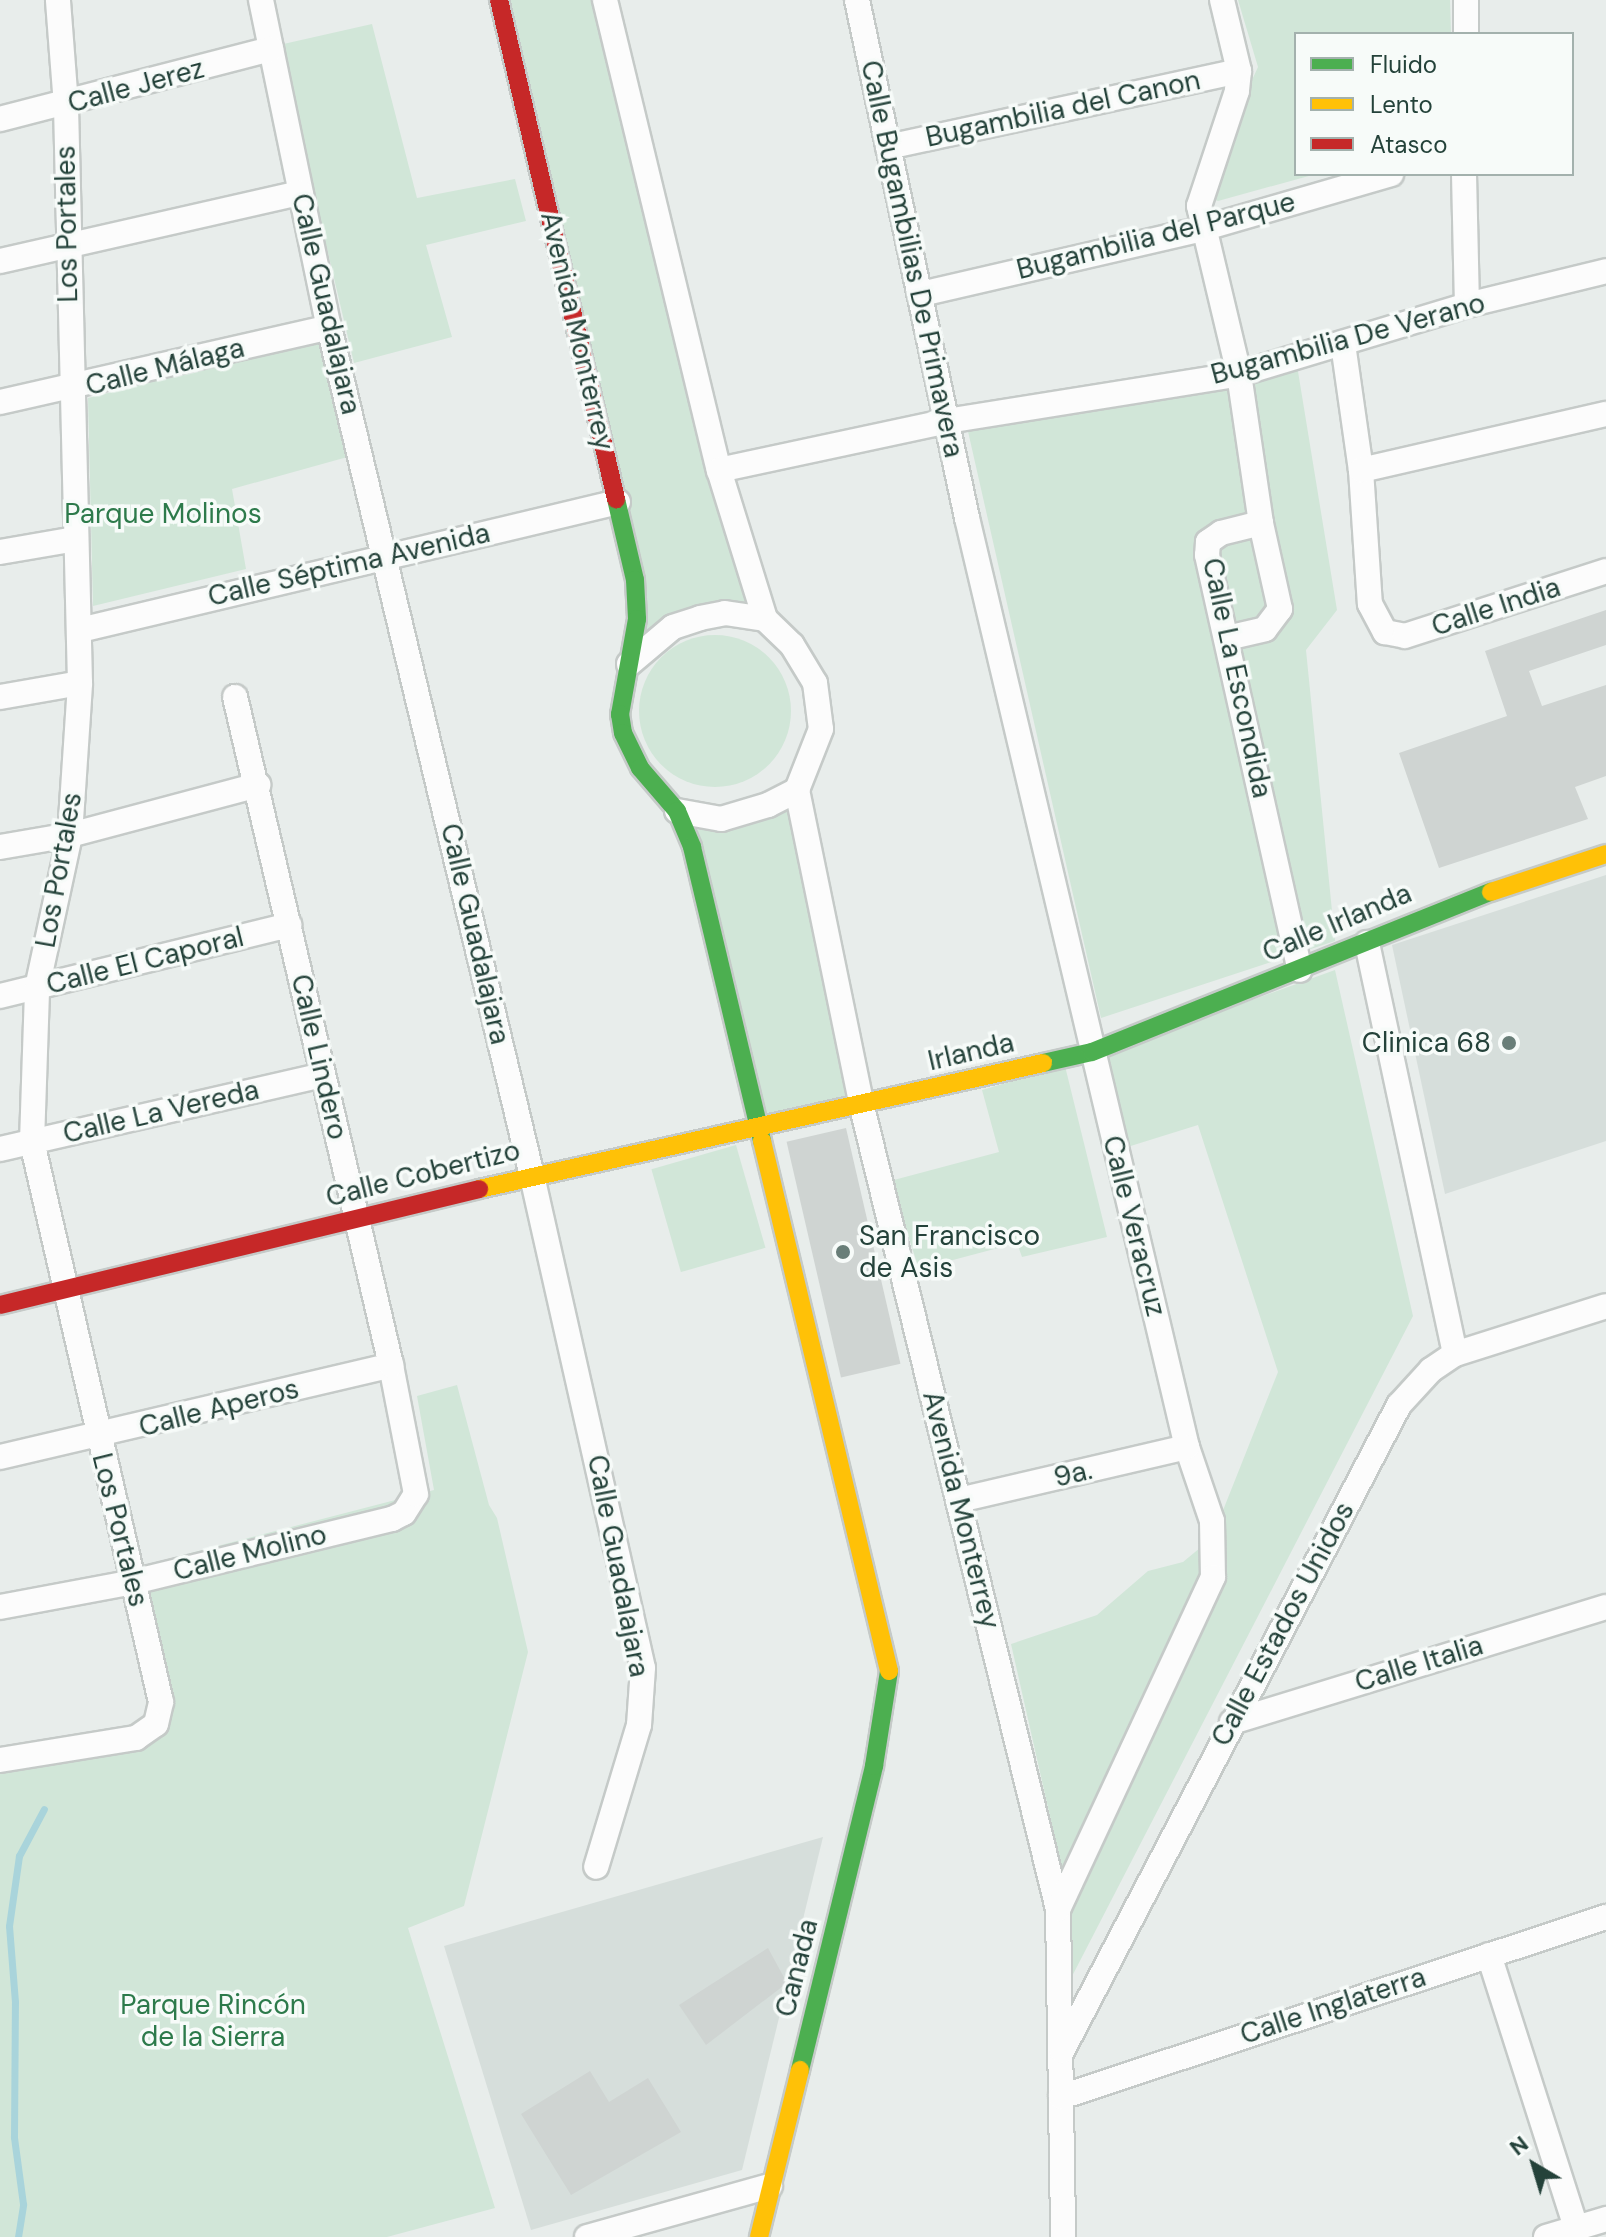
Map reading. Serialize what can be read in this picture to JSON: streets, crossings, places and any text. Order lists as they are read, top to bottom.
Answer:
{
  "streets": {
    "street": [
      "Calle Jerez",
      "Bugambilia del Canon",
      "Los Portales",
      "Bugambilia del Parque",
      "Calle Bugambilias De Primavera",
      "Calle Guadalajara",
      "Avenida Monterrey",
      "Bugambilia De Verano",
      "Calle Málaga",
      "Calle Séptima Avenida",
      "Calle India",
      "Calle La Escondida",
      "Calle Irlanda",
      "Calle El Caporal",
      "Irlanda",
      "Calle Lindero",
      "Calle La Vereda",
      "Calle Cobertizo",
      "Calle Veracruz",
      "Calle Aperos",
      "9a.",
      "Calle Molino",
      "Calle Estados Unidos",
      "Calle Italia",
      "Canada",
      "Calle Inglaterra"
    ]
  },
  "crossings": [
    ["Calle Jerez", "Los Portales"],
    ["Calle Jerez", "Calle Guadalajara"],
    ["Bugambilia del Canon", "Calle Bugambilias De Primavera"],
    ["Los Portales", "Calle Málaga"],
    ["Los Portales", "Calle Séptima Avenida"],
    ["Los Portales", "Calle El Caporal"],
    ["Los Portales", "Calle La Vereda"],
    ["Los Portales", "Calle Cobertizo"],
    ["Los Portales", "Calle Aperos"],
    ["Los Portales", "Calle Molino"],
    ["Bugambilia del Parque", "Calle Bugambilias De Primavera"],
    ["Calle Bugambilias De Primavera", "Bugambilia De Verano"],
    ["Calle Bugambilias De Primavera", "Calle Veracruz"],
    ["Calle Guadalajara", "Calle Málaga"],
    ["Calle Guadalajara", "Calle Séptima Avenida"],
    ["Calle Guadalajara", "Calle Cobertizo"],
    ["Avenida Monterrey", "Calle Séptima Avenida"],
    ["Avenida Monterrey", "Irlanda"],
    ["Avenida Monterrey", "Calle Cobertizo"],
    ["Avenida Monterrey", "Calle Veracruz"],
    ["Avenida Monterrey", "9a."],
    ["Avenida Monterrey", "Calle Estados Unidos"],
    ["Avenida Monterrey", "Canada"],
    ["Avenida Monterrey", "Calle Inglaterra"],
    ["Calle La Escondida", "Calle Irlanda"],
    ["Calle Irlanda", "Irlanda"],
    ["Calle Irlanda", "Calle Veracruz"],
    ["Calle El Caporal", "Calle Lindero"],
    ["Irlanda", "Calle Cobertizo"],
    ["Irlanda", "Calle Veracruz"],
    ["Calle Lindero", "Calle La Vereda"],
    ["Calle Lindero", "Calle Cobertizo"],
    ["Calle Lindero", "Calle Aperos"],
    ["Calle Lindero", "Calle Molino"],
    ["Calle Veracruz", "9a."],
    ["Calle Estados Unidos", "Calle Italia"]
  ],
  "parks": ["Parque Molinos", "Parque Rincón de la Sierra"],
  "places": ["Clinica 68", "San Francisco de Asis"],
  "legend": ["Fluido", "Lento", "Atasco"],
  "north": "top left"
}
